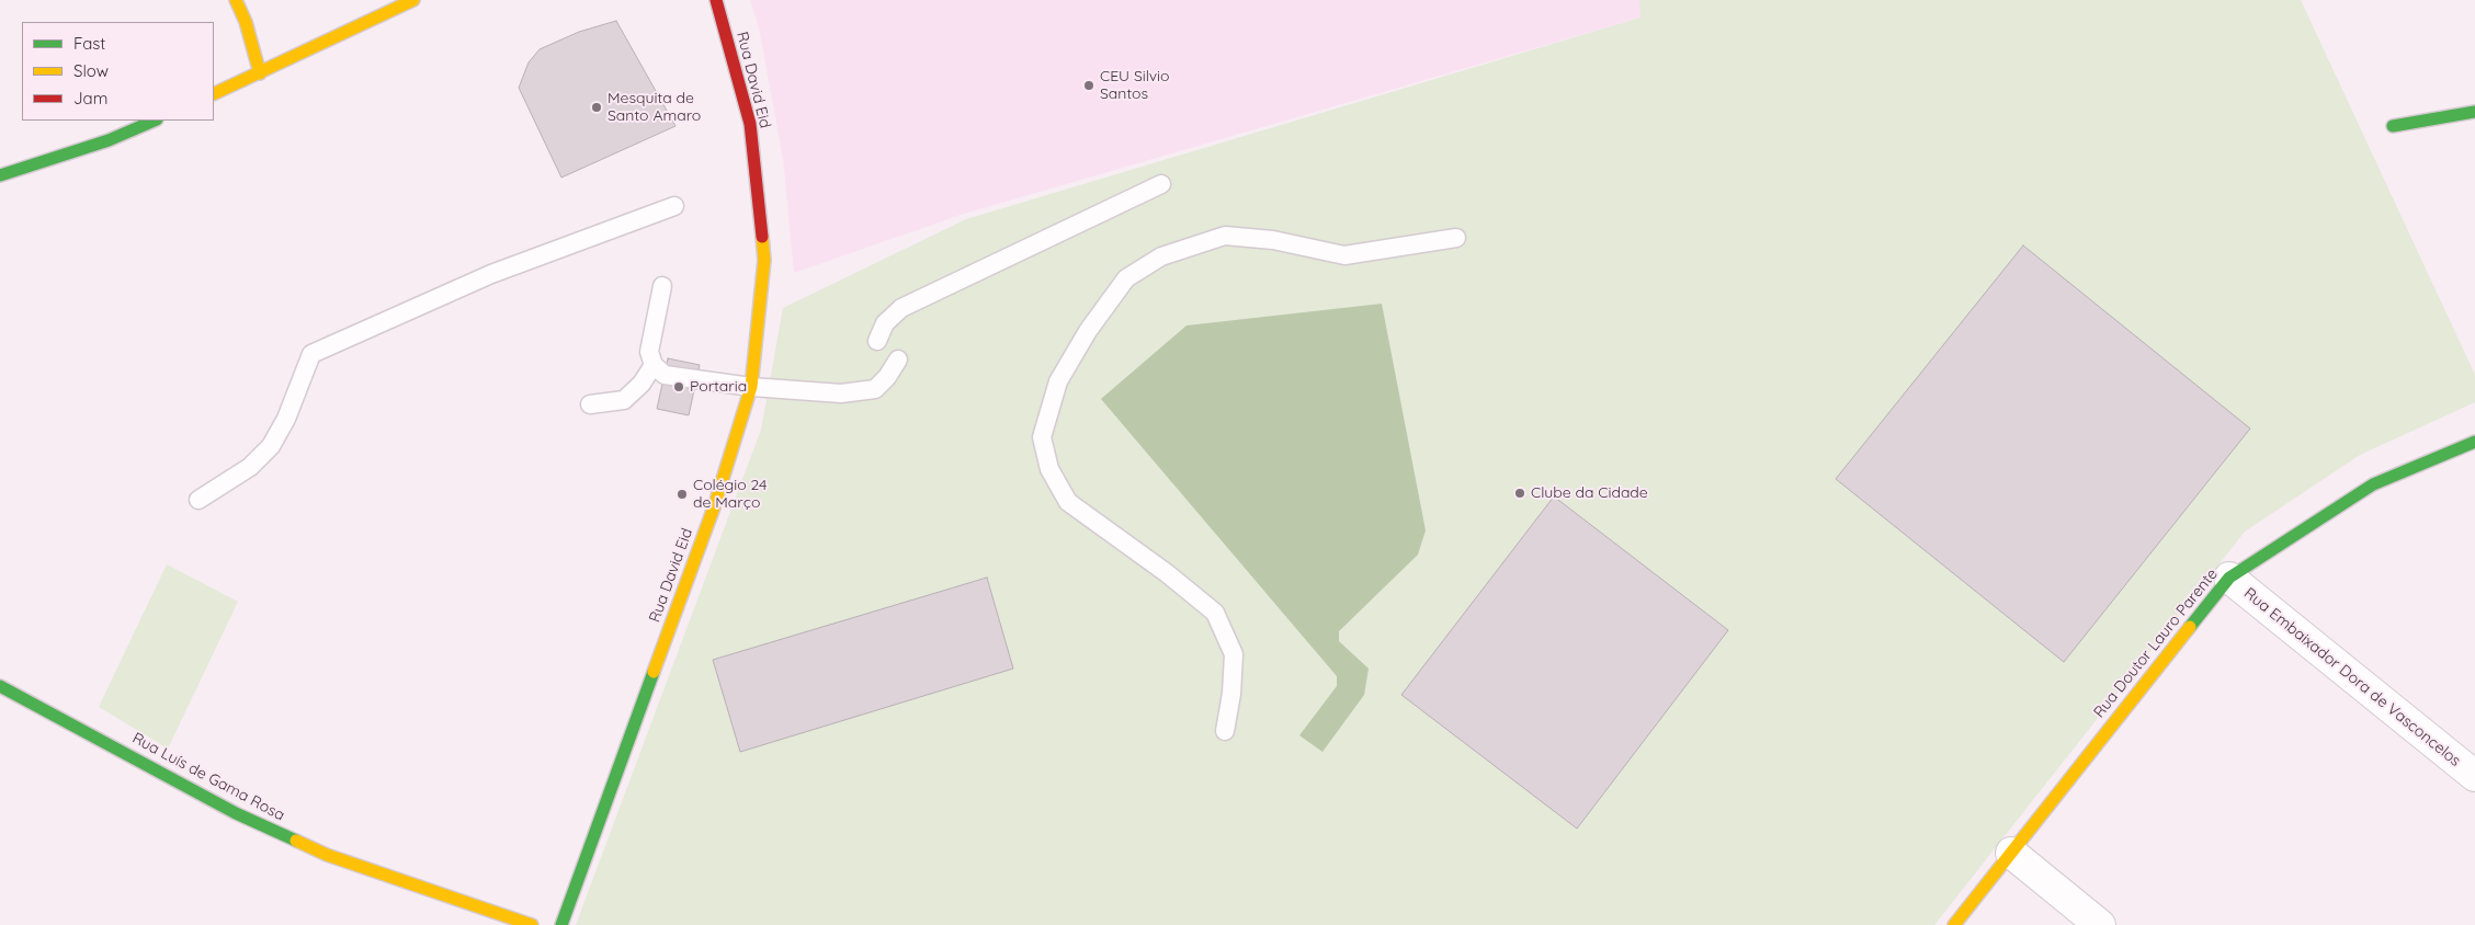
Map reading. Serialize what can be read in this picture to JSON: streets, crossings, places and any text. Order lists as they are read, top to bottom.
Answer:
{
  "streets": {
    "street": [
      "Rua David Eid",
      "Rua Doutor Lauro Parente",
      "Rua Embaixador Dora de Vasconcelos",
      "Rua Luís de Gama Rosa"
    ]
  },
  "crossings": [
    ["Rua Doutor Lauro Parente", "Rua Embaixador Dora de Vasconcelos"]
  ],
  "places": [
    "CEU Silvio Santos",
    "Mesquita de Santo Amaro",
    "Portaria",
    "Clube da Cidade",
    "Colégio 24 de Março"
  ],
  "legend": ["Fast", "Slow", "Jam"]
}
